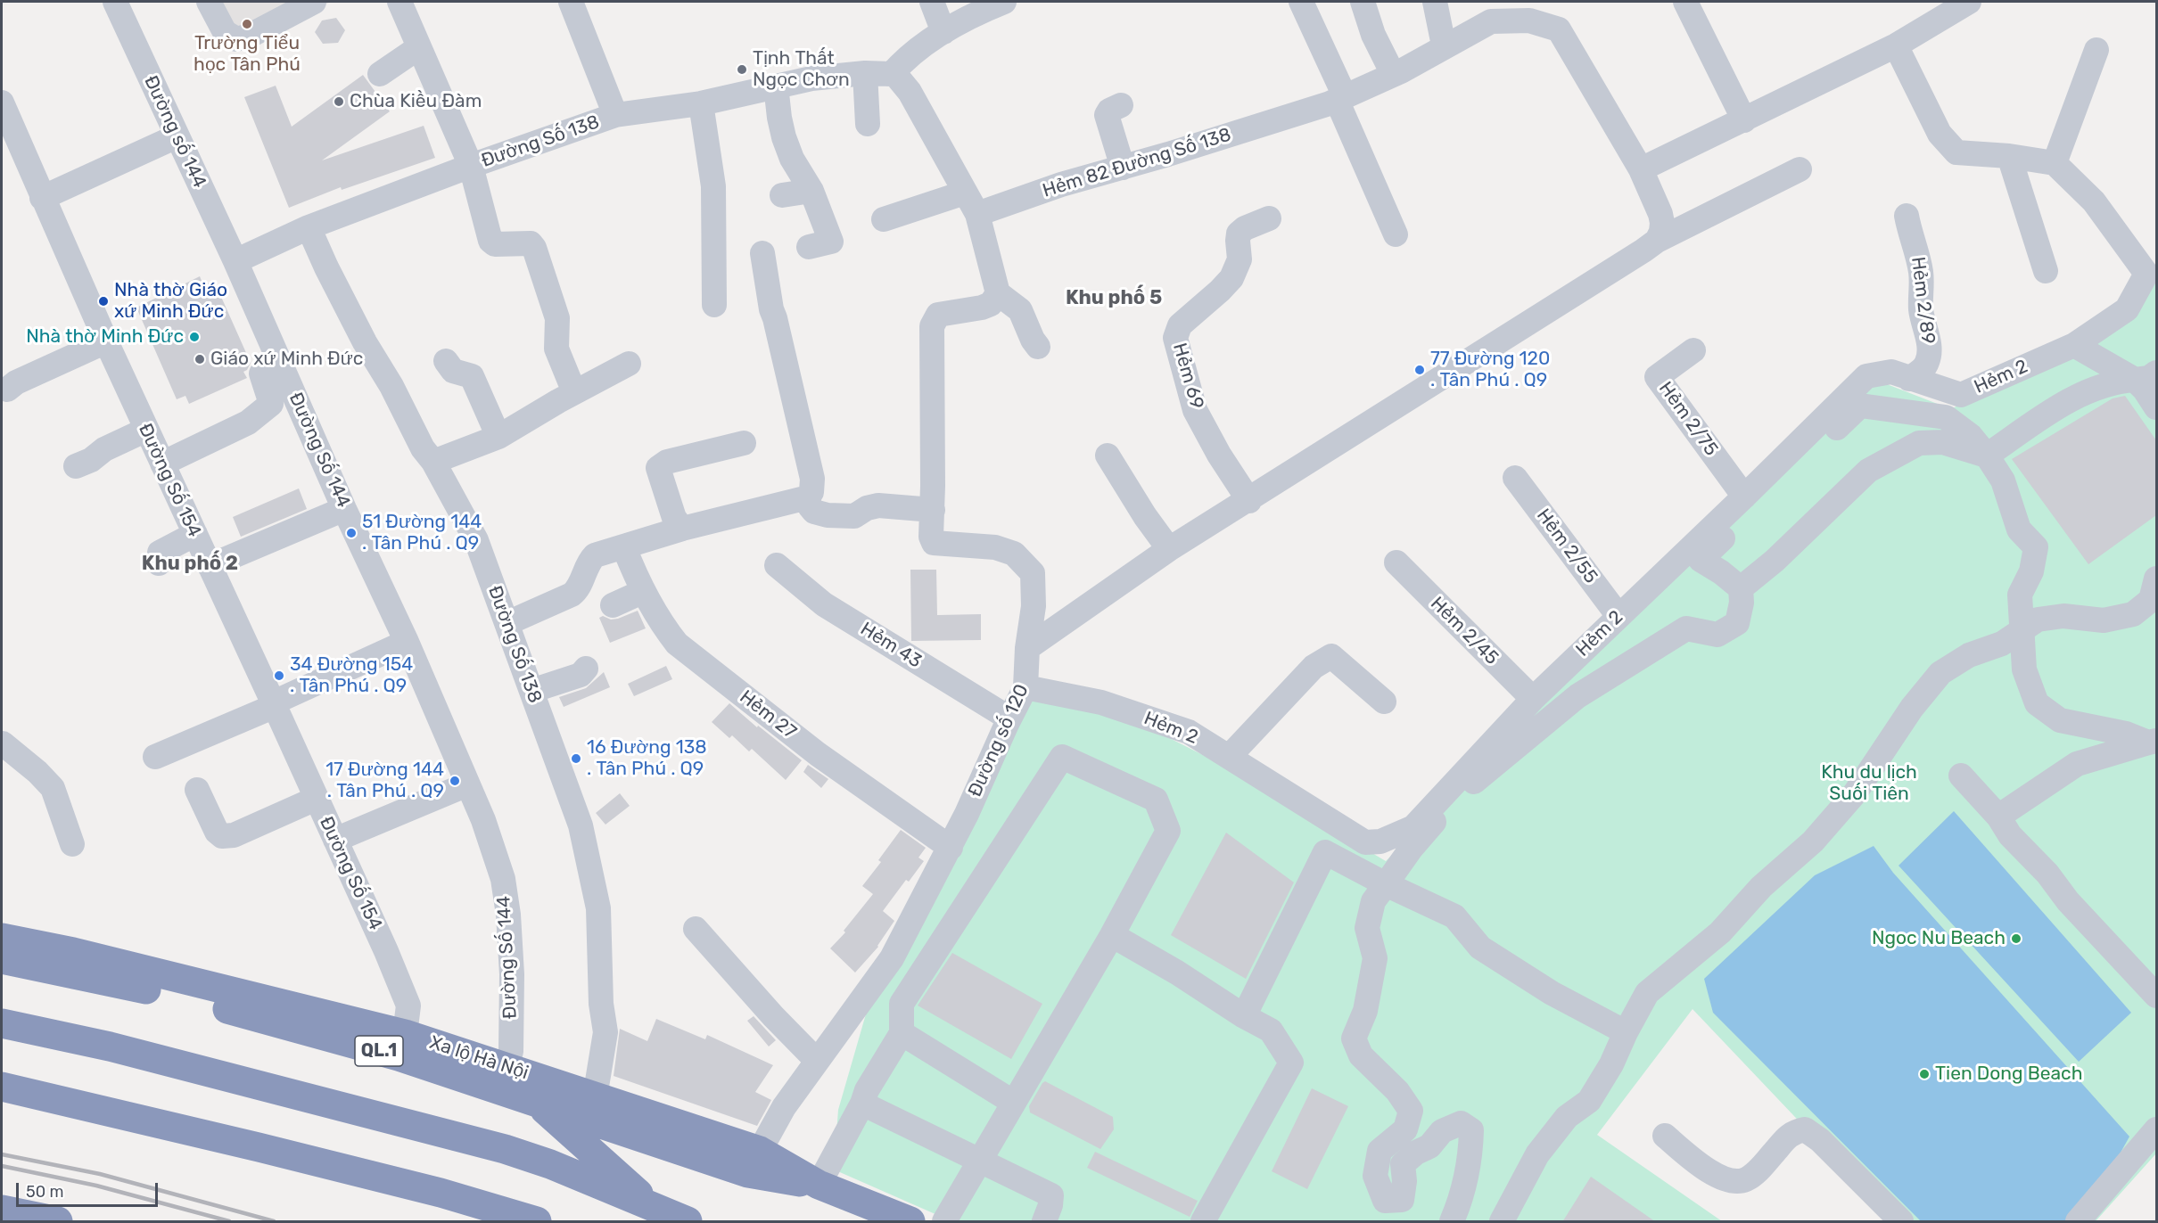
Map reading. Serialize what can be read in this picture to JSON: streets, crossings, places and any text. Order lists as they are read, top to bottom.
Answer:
{
  "streets": {
    "highway": ["QL.1", "Xa lộ Hà Nội"],
    "street": [
      "Đường số 144",
      "Đường Số 138",
      "Hẻm 82 Đường Số 138",
      "Hẻm 2/89",
      "Hẻm 69",
      "Hẻm 2",
      "Hẻm 2/75",
      "Đường Số 144",
      "Đường Số 154",
      "Hẻm 2/55",
      "Hẻm 2/45",
      "Hẻm 43",
      "Hẻm 27",
      "Đường số 120"
    ]
  },
  "crossings": [
    ["Đường số 144", "Đường Số 138"],
    ["Đường số 144", "Đường Số 144"],
    ["Đường Số 138", "Đường Số 144"],
    ["Đường Số 138", "Xa lộ Hà Nội"],
    ["Hẻm 2/89", "Hẻm 2"],
    ["Hẻm 2", "Hẻm 2/75"],
    ["Hẻm 2", "Hẻm 2/55"],
    ["Hẻm 2", "Hẻm 2/45"],
    ["Hẻm 2", "Đường số 120"],
    ["Đường Số 144", "Xa lộ Hà Nội"],
    ["Đường Số 154", "Xa lộ Hà Nội"],
    ["Hẻm 43", "Đường số 120"],
    ["Hẻm 27", "Đường số 120"],
    ["Đường số 120", "Xa lộ Hà Nội"]
  ],
  "districts": ["Khu phố 5", "Khu phố 2"],
  "parks": ["Khu du lịch Suối Tiên"],
  "places": [
    "Trường Tiểu học Tân Phú",
    "Tịnh Thất Ngọc Chơn",
    "Chùa Kiều Đàm",
    "Nhà thờ Giáo xứ Minh Đức",
    "Nhà thờ Minh Đức",
    "Giáo xứ Minh Đức",
    "77 Đường 120 . Tân Phú . Q9",
    "51 Đường 144 . Tân Phú . Q9",
    "34 Đường 154 . Tân Phú . Q9",
    "16 Đường 138 . Tân Phú . Q9",
    "17 Đường 144 . Tân Phú . Q9",
    "Ngoc Nu Beach",
    "Tien Dong Beach"
  ],
  "scale_bar": "50 m"
}
